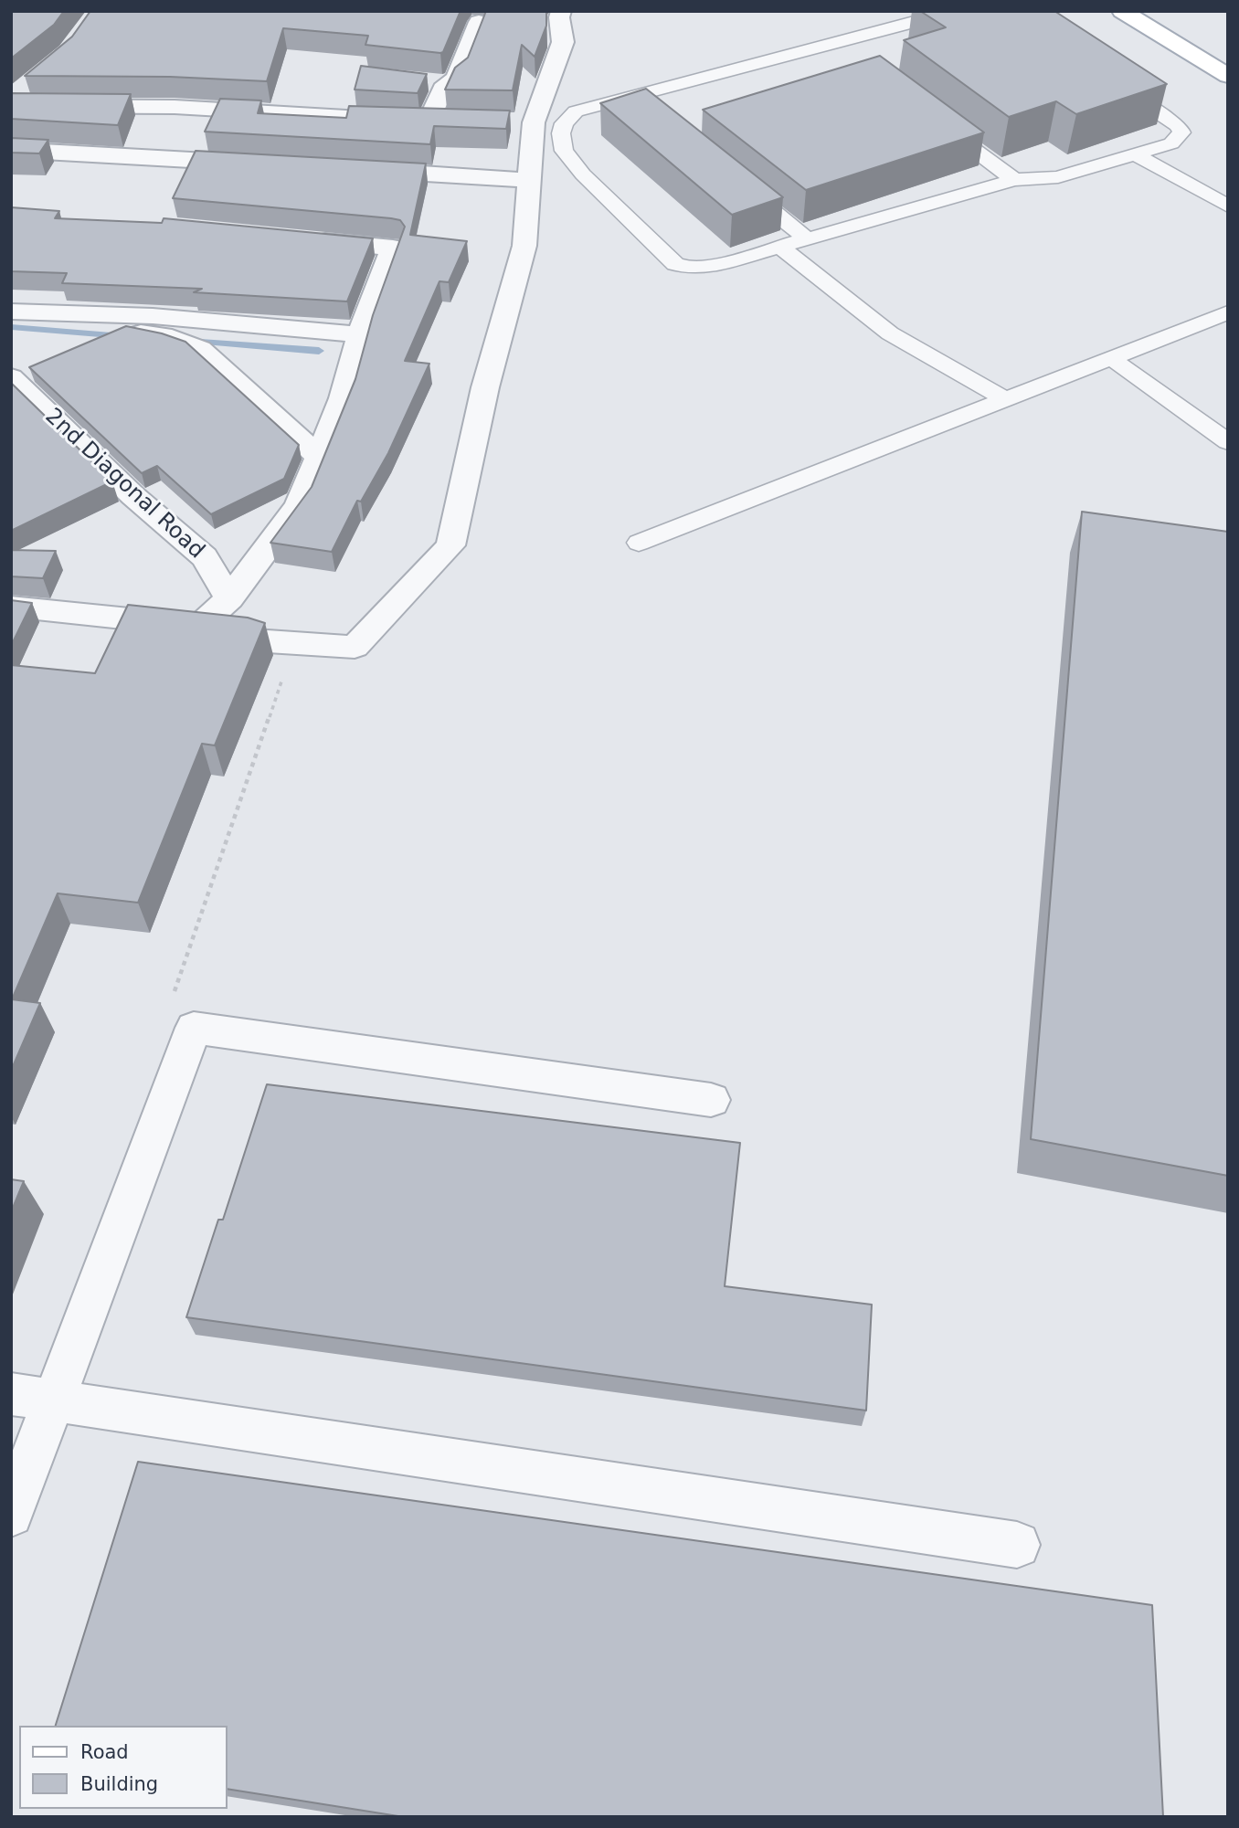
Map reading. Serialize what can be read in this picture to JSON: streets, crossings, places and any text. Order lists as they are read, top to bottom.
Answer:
{
  "streets": {
    "street": ["2nd Diagonal Road"]
  },
  "legend": ["Road", "Building"]
}
